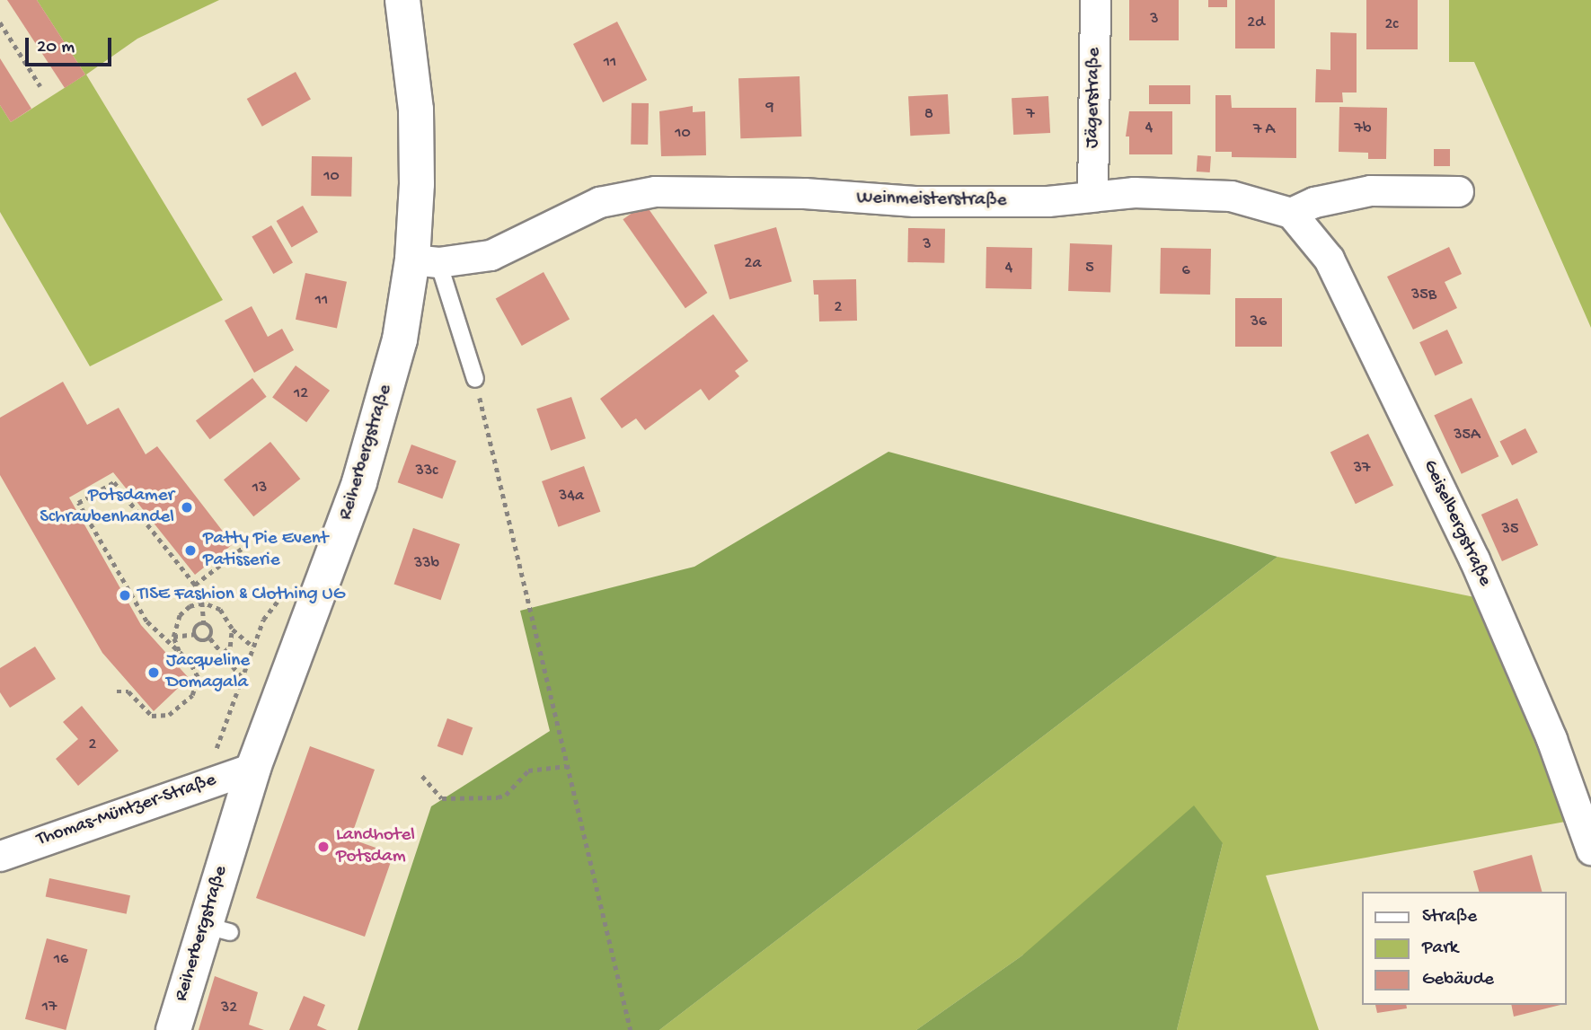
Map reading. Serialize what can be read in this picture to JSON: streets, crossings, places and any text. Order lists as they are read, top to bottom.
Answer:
{
  "streets": {
    "street": [
      "Jägerstraße",
      "Weinmeisterstraße",
      "Reiherbergstraße",
      "Geiselbergstraße",
      "Thomas-Müntzer-Straße"
    ]
  },
  "crossings": [
    ["Jägerstraße", "Weinmeisterstraße"],
    ["Weinmeisterstraße", "Reiherbergstraße"],
    ["Weinmeisterstraße", "Geiselbergstraße"],
    ["Reiherbergstraße", "Thomas-Müntzer-Straße"]
  ],
  "places": [
    "Potsdamer Schraubenhandel",
    "Patty Pie Event Patisserie",
    "TISE Fashion & Clothing UG",
    "Jacqueline Domagala",
    "Landhotel Potsdam"
  ],
  "house_numbers": [
    "3",
    "2d",
    "2c",
    "11",
    "9",
    "8",
    "7",
    "4",
    "7b",
    "7 A",
    "10",
    "10",
    "3",
    "2a",
    "4",
    "5",
    "6",
    "35B",
    "11",
    "2",
    "36",
    "12",
    "35A",
    "37",
    "33c",
    "13",
    "34a",
    "35",
    "33b",
    "2",
    "16",
    "17",
    "32"
  ],
  "legend": ["Straße", "Park", "Gebäude"],
  "scale_bar": "20 m"
}
